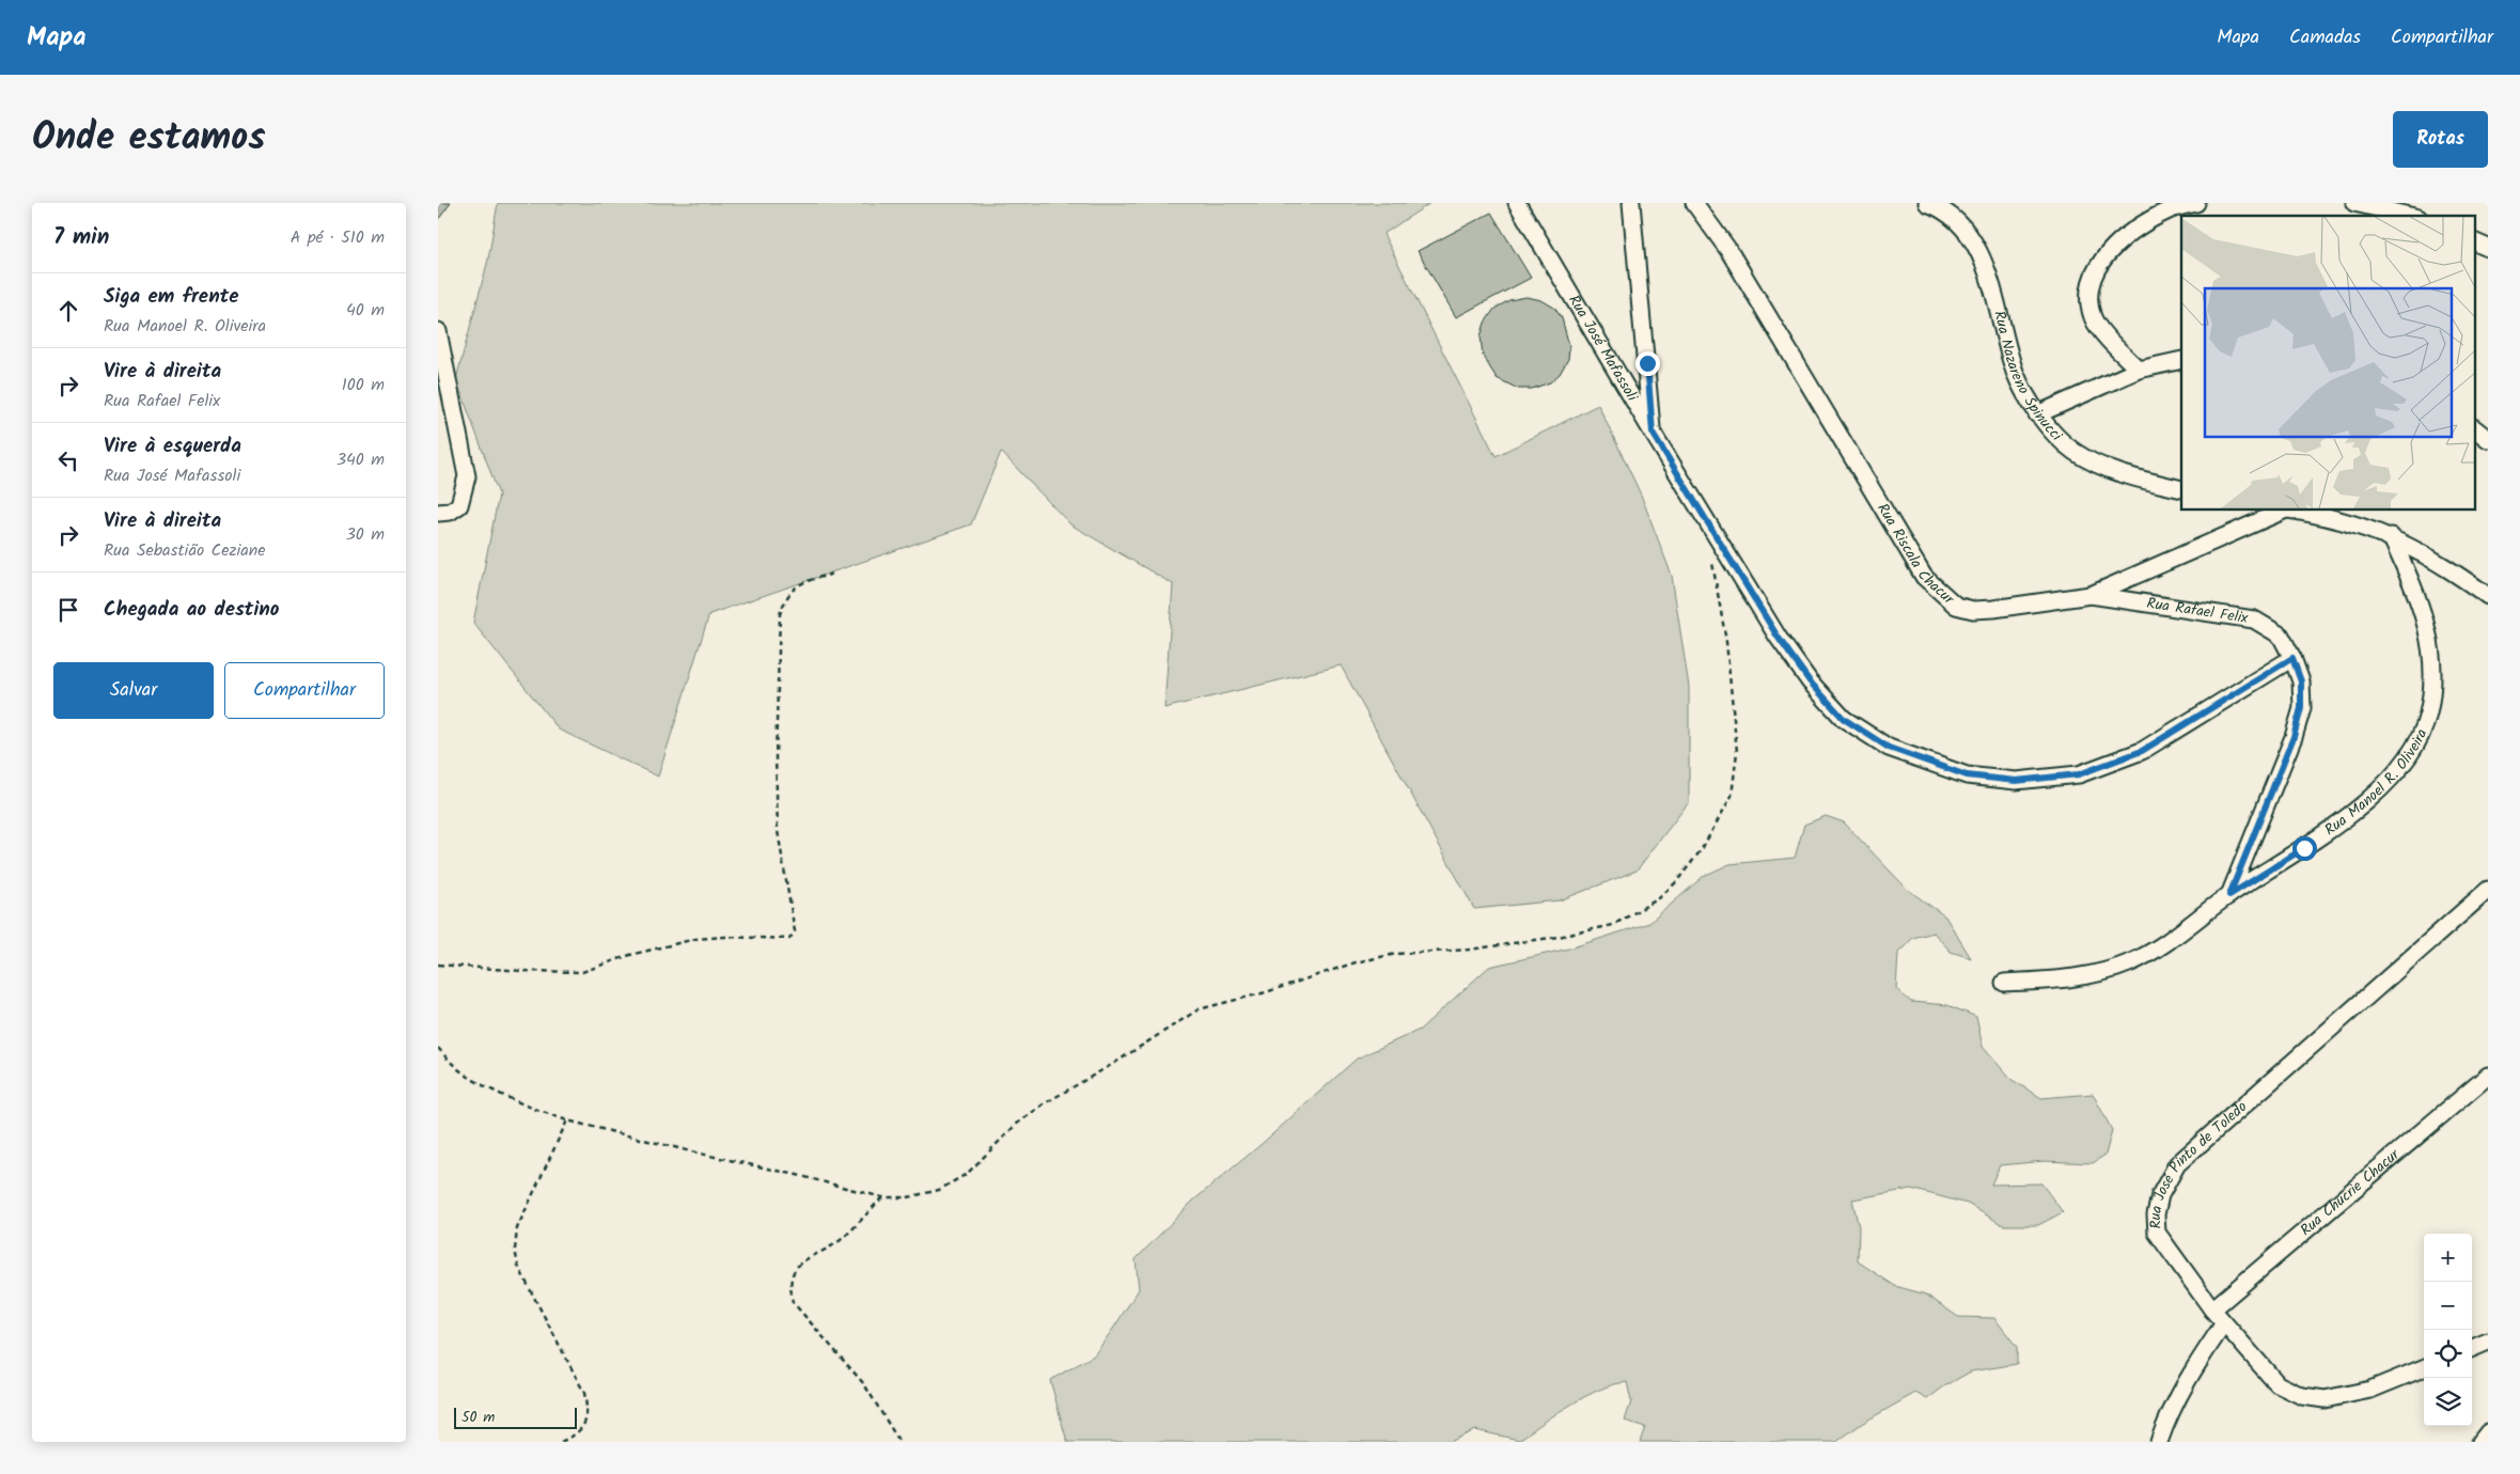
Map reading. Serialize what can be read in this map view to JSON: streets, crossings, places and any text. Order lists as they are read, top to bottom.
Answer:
{
  "streets": {
    "street": [
      "Rua José Mafassoli",
      "Rua Nazareno Spinucci",
      "Rua Riscala Chacur",
      "Rua Rafael Felix",
      "Rua Manoel R. Oliveira",
      "Rua José Pinto de Toledo",
      "Rua Chucrie Chacur"
    ]
  },
  "crossings": [
    ["Rua José Mafassoli", "Rua Rafael Felix"],
    ["Rua Riscala Chacur", "Rua Rafael Felix"],
    ["Rua Rafael Felix", "Rua Manoel R. Oliveira"],
    ["Rua José Pinto de Toledo", "Rua Chucrie Chacur"]
  ],
  "scale_bar": "50 m",
  "page": {
    "header": "Mapa",
    "nav": ["Mapa", "Camadas", "Compartilhar"],
    "title": "Onde estamos",
    "buttons": [
      "Rotas",
      ["Salvar", "Compartilhar"]
    ],
    "heading": ["7 min", "A pé · 510 m"],
    "list": [
      ["Siga em frente", "Rua Manoel R. Oliveira", "40 m"],
      ["Vire à direita", "Rua Rafael Felix", "100 m"],
      ["Vire à esquerda", "Rua José Mafassoli", "340 m"],
      ["Vire à direita", "Rua Sebastião Ceziane", "30 m"],
      "Chegada ao destino"
    ],
    "map_buttons": ["+", "−"],
    "scale": "50 m"
  }
}
